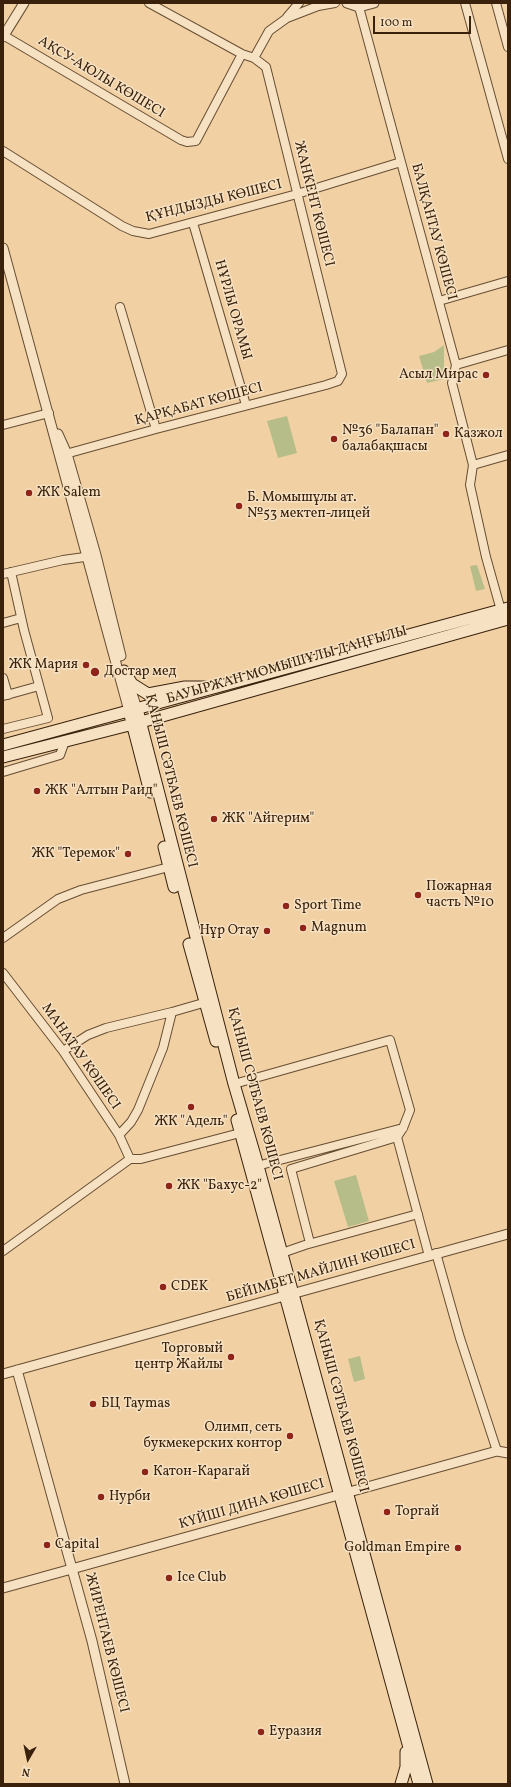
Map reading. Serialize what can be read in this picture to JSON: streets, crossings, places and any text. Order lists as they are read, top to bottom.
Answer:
{
  "streets": {
    "main road": ["БАУЫРЖАН МОМЫШҰЛЫ ДАҢҒЫЛЫ", "ҚАНЫШ СӘТБАЕВ КӨШЕСІ"],
    "street": [
      "АҚСУ-АЮЛЫ КӨШЕСІ",
      "ҚҰНДЫЗДЫ КӨШЕСІ",
      "ЖАНКЕНТ КӨШЕСІ",
      "БАЛҚАНТАУ КӨШЕСІ",
      "НҰРЛЫ ОРАМЫ",
      "ҚАРҚАБАТ КӨШЕСІ",
      "МАНАТАУ КӨШЕСІ",
      "БЕЙІМБЕТ МАЙЛИН КӨШЕСІ",
      "КҮЙШІ ДИНА КӨШЕСІ",
      "ЖИРЕНТАЕВ КӨШЕСІ"
    ]
  },
  "crossings": [
    ["АҚСУ-АЮЛЫ КӨШЕСІ", "ЖАНКЕНТ КӨШЕСІ"],
    ["ҚҰНДЫЗДЫ КӨШЕСІ", "ЖАНКЕНТ КӨШЕСІ"],
    ["ҚҰНДЫЗДЫ КӨШЕСІ", "БАЛҚАНТАУ КӨШЕСІ"],
    ["ҚҰНДЫЗДЫ КӨШЕСІ", "НҰРЛЫ ОРАМЫ"],
    ["ЖАНКЕНТ КӨШЕСІ", "ҚАРҚАБАТ КӨШЕСІ"],
    ["НҰРЛЫ ОРАМЫ", "ҚАРҚАБАТ КӨШЕСІ"],
    ["ҚАРҚАБАТ КӨШЕСІ", "ҚАНЫШ СӘТБАЕВ КӨШЕСІ"],
    ["БАУЫРЖАН МОМЫШҰЛЫ ДАҢҒЫЛЫ", "ҚАНЫШ СӘТБАЕВ КӨШЕСІ"],
    ["ҚАНЫШ СӘТБАЕВ КӨШЕСІ", "БЕЙІМБЕТ МАЙЛИН КӨШЕСІ"],
    ["ҚАНЫШ СӘТБАЕВ КӨШЕСІ", "КҮЙШІ ДИНА КӨШЕСІ"],
    ["БЕЙІМБЕТ МАЙЛИН КӨШЕСІ", "ЖИРЕНТАЕВ КӨШЕСІ"],
    ["КҮЙШІ ДИНА КӨШЕСІ", "ЖИРЕНТАЕВ КӨШЕСІ"]
  ],
  "places": [
    "Асыл Мирас",
    "Казжол",
    "№36 \"Балапан\" балабақшасы",
    "ЖК Salem",
    "Б. Момышұлы ат. №53 мектеп-лицей",
    "ЖК Мария",
    "Достар мед",
    "ЖК \"Алтын Раид\"",
    "ЖК \"Айгерим\"",
    "ЖК \"Теремок\"",
    "Пожарная часть №10",
    "Sport Time",
    "Magnum",
    "Нұр Отау",
    "ЖК \"Адель\"",
    "ЖК \"Бахус-2\"",
    "CDEK",
    "Торговый центр Жайлы",
    "БЦ Taymas",
    "Олимп, сеть букмекерских контор",
    "Катон-Карагай",
    "Нурби",
    "Торгай",
    "Capital",
    "Goldman Empire",
    "Ice Club",
    "Еуразия"
  ],
  "scale_bar": "100 m",
  "north": "bottom"
}
